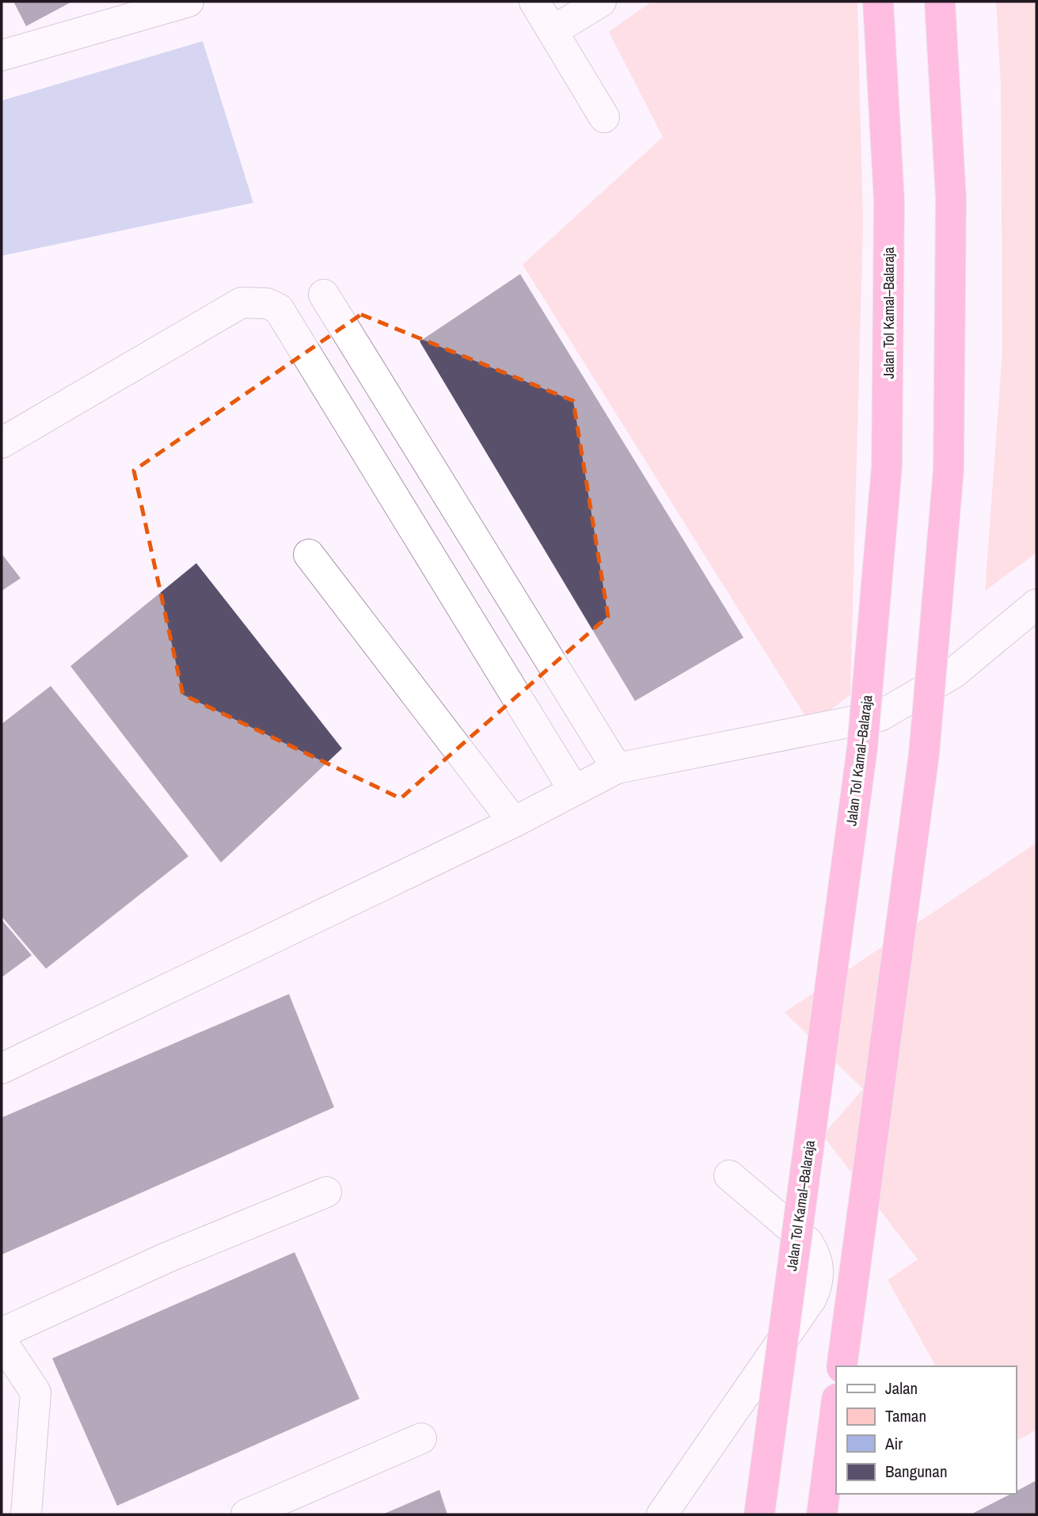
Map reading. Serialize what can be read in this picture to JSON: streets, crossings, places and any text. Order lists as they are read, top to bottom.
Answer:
{
  "streets": {
    "highway": ["Jalan Tol Kamal–Balaraja"]
  },
  "legend": [
    "Jalan",
    "Taman",
    "Air",
    "Bangunan"
  ]
}
